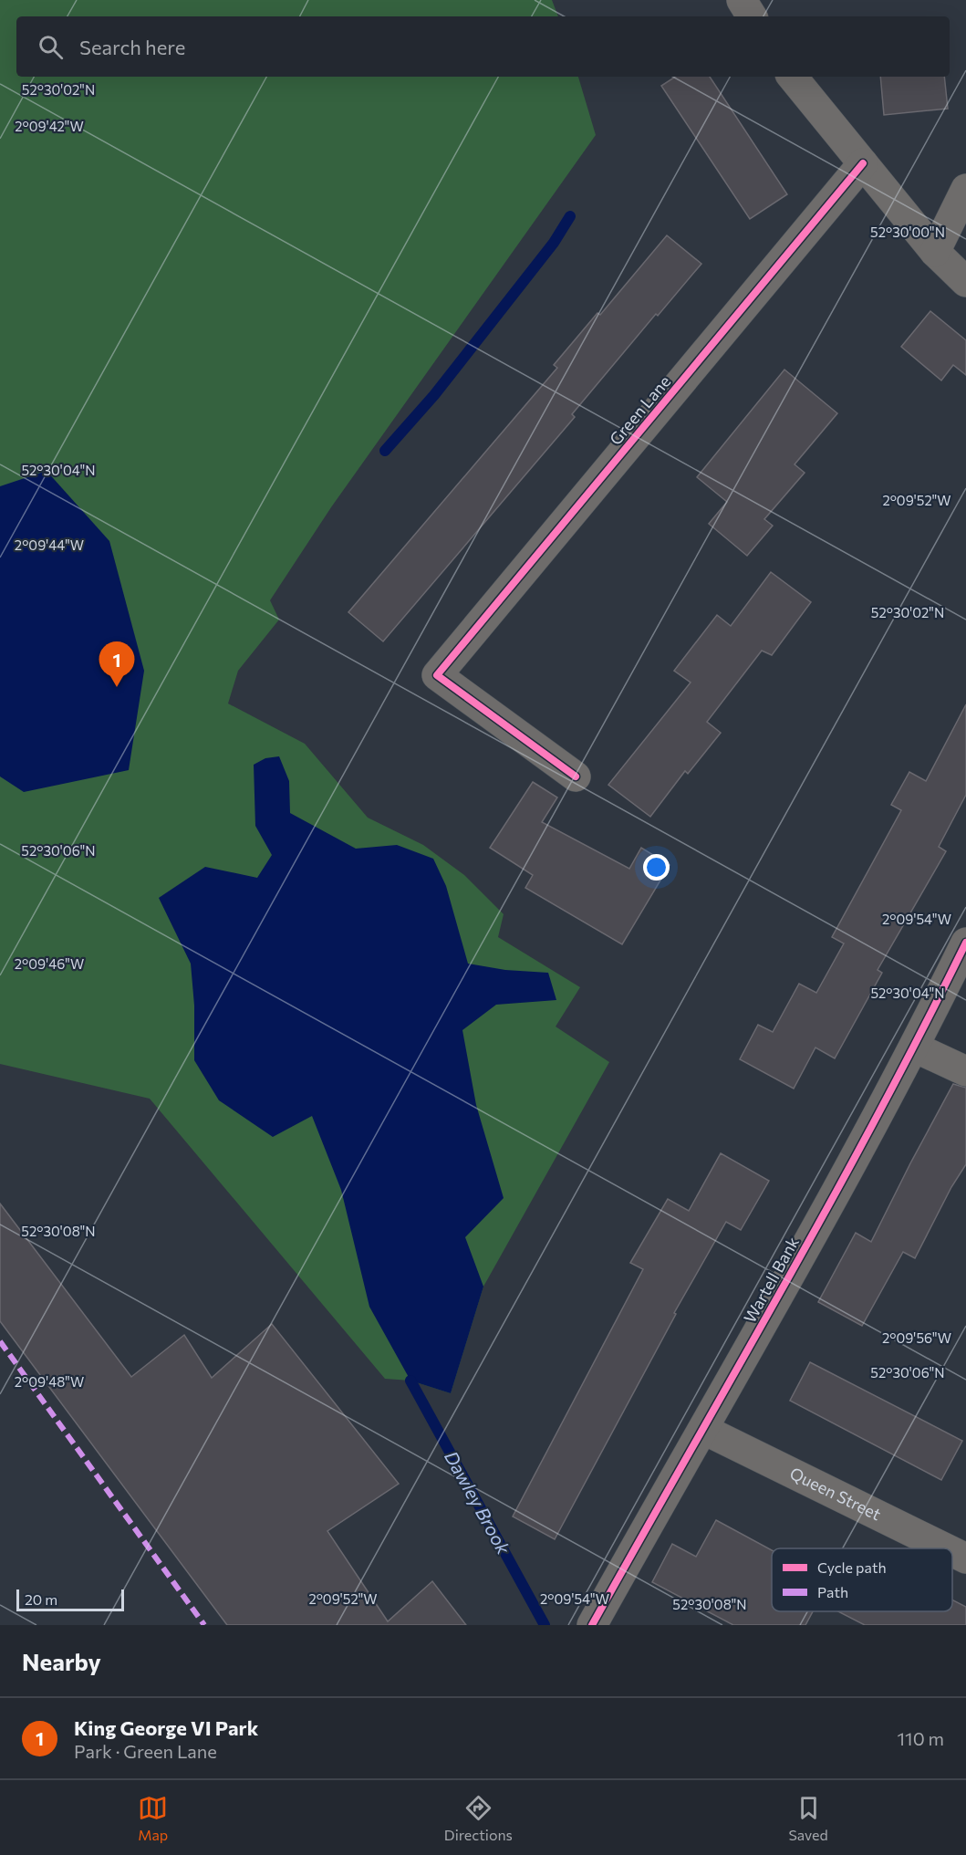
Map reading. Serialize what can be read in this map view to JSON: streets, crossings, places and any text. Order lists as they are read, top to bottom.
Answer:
{
  "streets": {
    "street": ["Green Lane", "Wartell Bank", "Queen Street"]
  },
  "crossings": [
    ["Wartell Bank", "Queen Street"]
  ],
  "water": ["Dawley Brook"],
  "legend": ["Cycle path", "Path"],
  "scale_bar": "20 m",
  "page": {
    "search": "Search here",
    "pins": "1",
    "scale": "20 m",
    "heading": "Nearby",
    "list": [
      {
        "mark": "1",
        "name": "King George VI Park",
        "note": "Park · Green Lane",
        "value": "110 m"
      }
    ],
    "nav": ["Map", "Directions", "Saved"]
  },
  "coordinates": [
    "52°30'02\"N",
    "2°09'42\"W",
    "52°30'00\"N",
    "52°30'04\"N",
    "2°09'52\"W",
    "2°09'44\"W",
    "52°30'06\"N",
    "2°09'54\"W",
    "2°09'46\"W",
    "52°30'08\"N",
    "2°09'56\"W",
    "2°09'48\"W"
  ]
}
